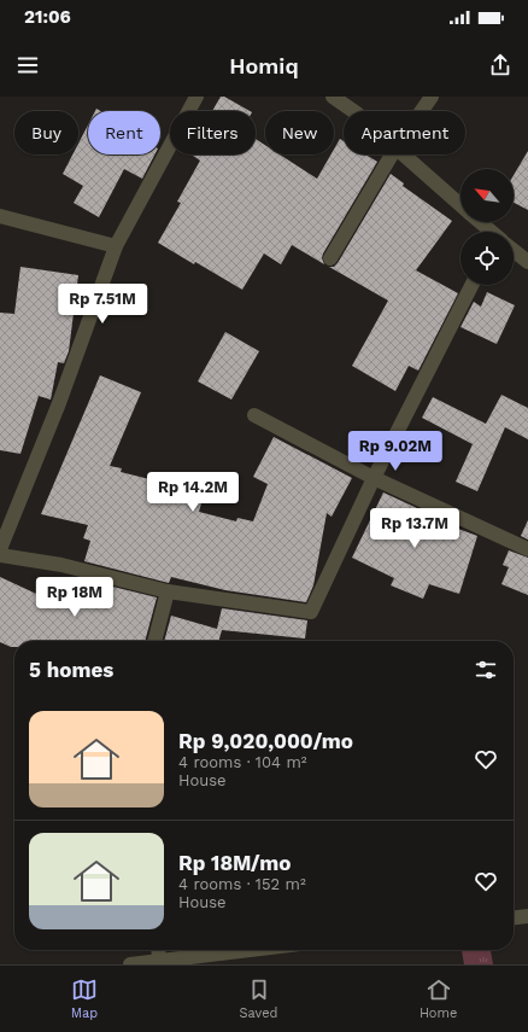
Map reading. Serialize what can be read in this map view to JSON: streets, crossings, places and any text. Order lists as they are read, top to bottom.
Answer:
{
  "north": "top left",
  "page": {
    "status": "21:06",
    "header": "Homiq",
    "chip": [
      "Buy",
      "Rent",
      "Filters",
      "New",
      "Apartment"
    ],
    "price": [
      "Rp 7.51M",
      "Rp 9.02M",
      "Rp 14.2M",
      "Rp 13.7M",
      "Rp 18M"
    ],
    "heading": "5 homes",
    "list": [
      {
        "name": "Rp 9,020,000/mo",
        "note": "4 rooms · 104 m² · House"
      },
      {
        "name": "Rp 18M/mo",
        "note": "4 rooms · 152 m² · House"
      }
    ],
    "tabs": ["Map", "Saved", "Home"]
  }
}
